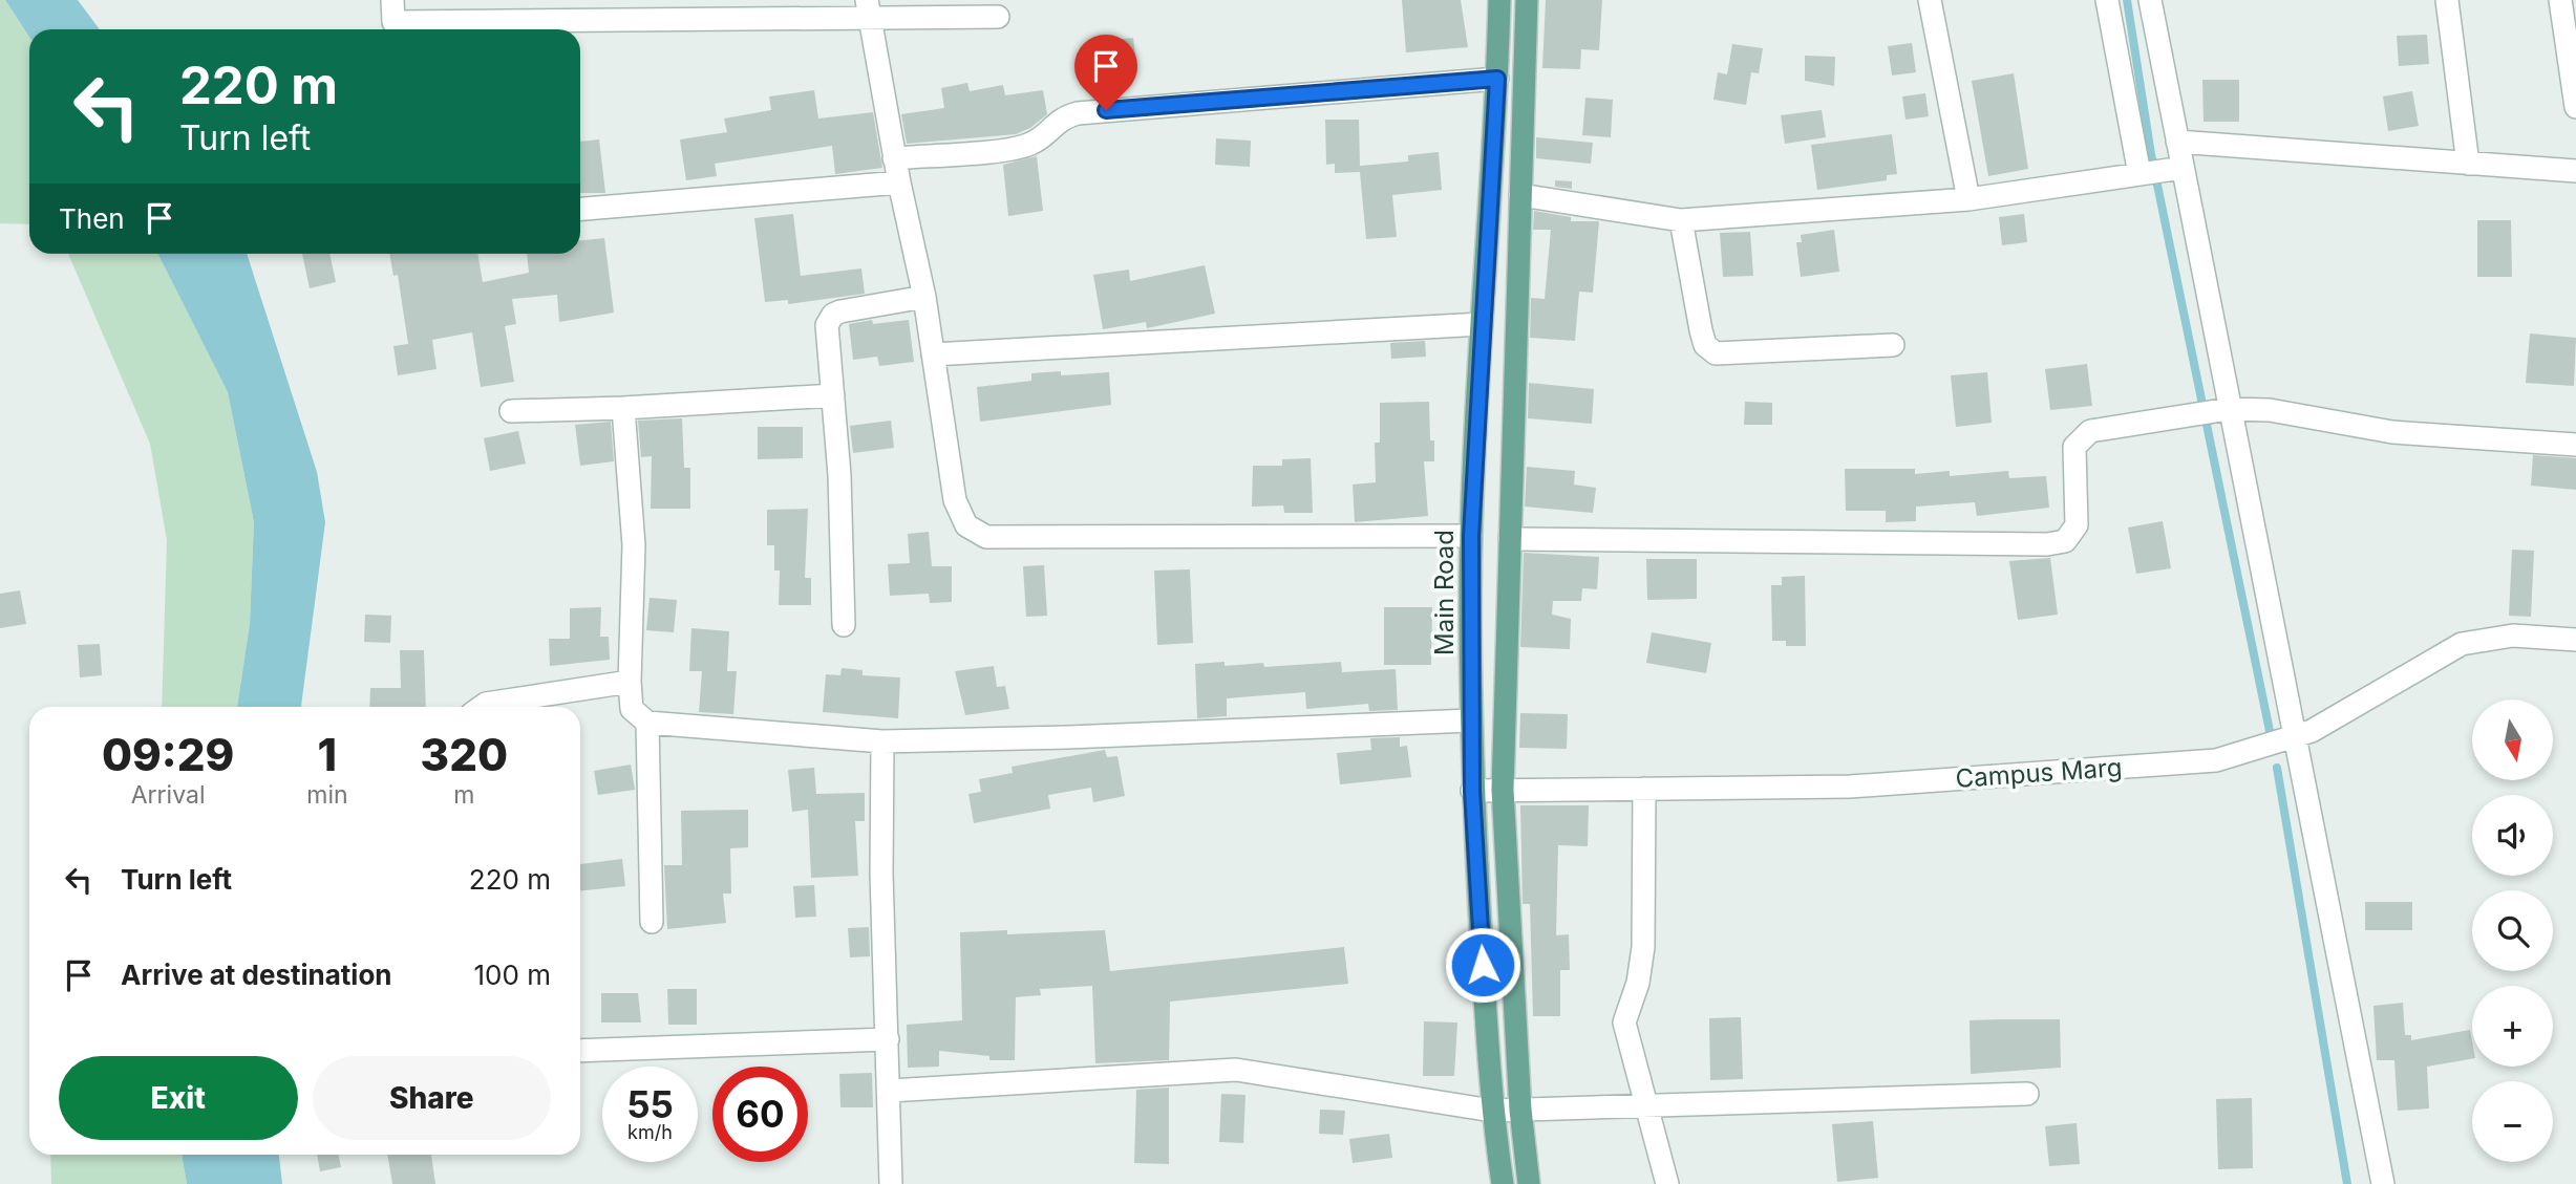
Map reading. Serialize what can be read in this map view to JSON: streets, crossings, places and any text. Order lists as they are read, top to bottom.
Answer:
{
  "streets": {
    "main road": ["Main Road"],
    "street": ["Campus Marg"]
  },
  "crossings": [
    ["Main Road", "Campus Marg"]
  ],
  "north": "bottom",
  "page": {
    "turn": ["220 m", "Turn left"],
    "then": "Then",
    "map_buttons": ["+", "−"],
    "eta": [
      "09:29",
      "Arrival",
      "1",
      "min",
      "320",
      "m"
    ],
    "list": [
      {
        "name": "Turn left",
        "value": "220 m"
      },
      {
        "name": "Arrive at destination",
        "value": "100 m"
      }
    ],
    "buttons": ["Exit", "Share"],
    "speed": "55 km/h",
    "limit": "60"
  }
}
